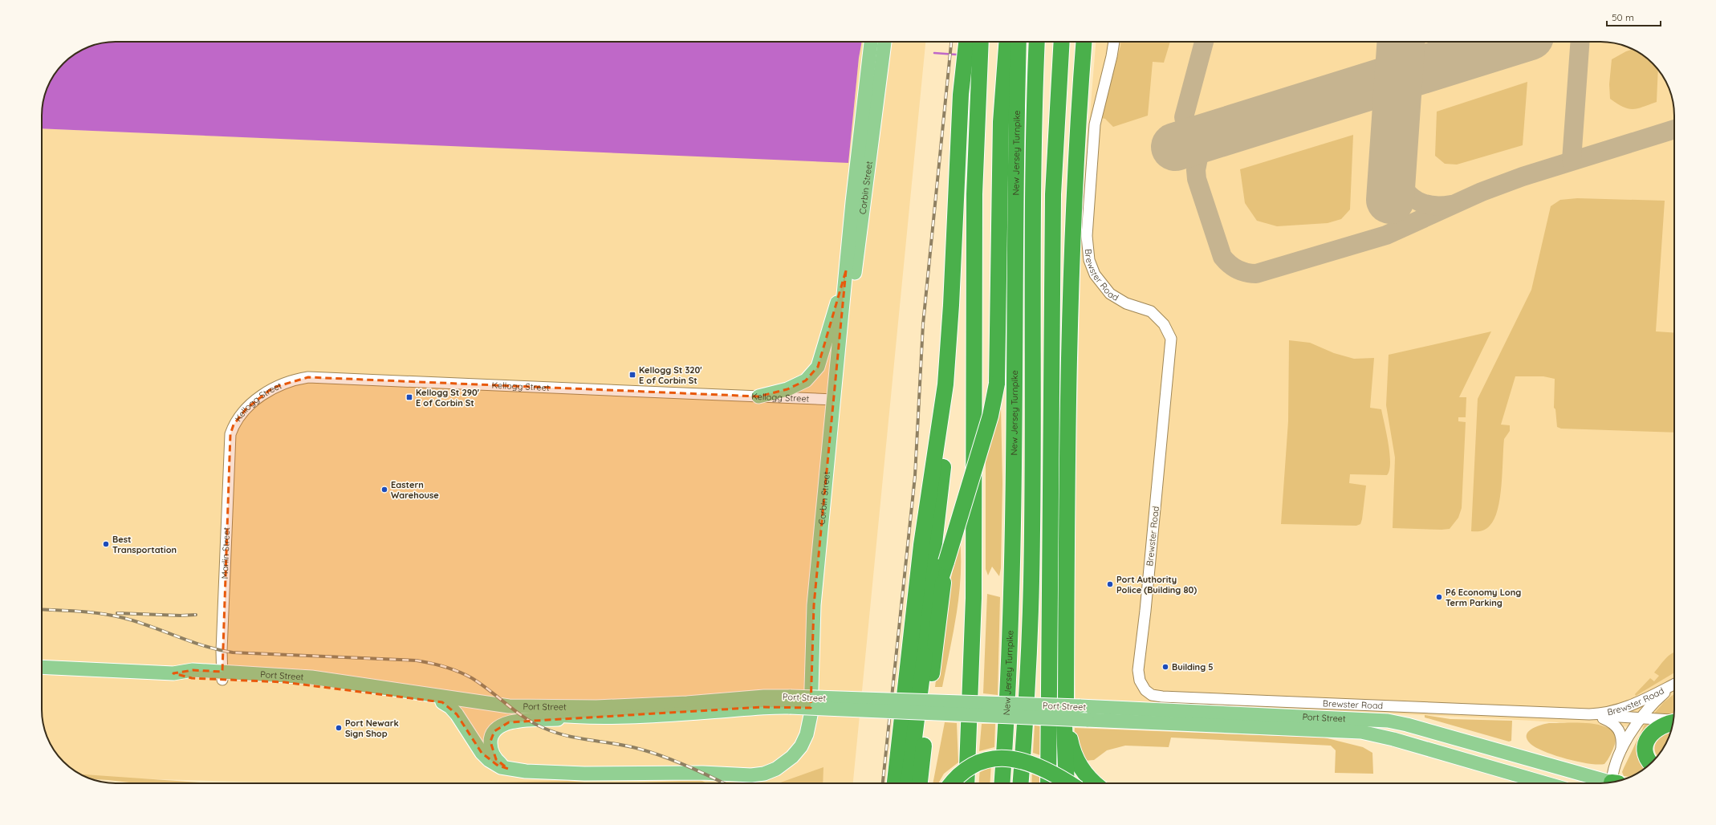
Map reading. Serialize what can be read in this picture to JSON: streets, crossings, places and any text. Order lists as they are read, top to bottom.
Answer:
{
  "streets": {
    "highway": ["New Jersey Turnpike"],
    "main road": ["Corbin Street", "Port Street"],
    "street": ["Brewster Road", "Kellogg Street", "Marlin Street"]
  },
  "crossings": [
    ["Corbin Street", "Kellogg Street"],
    ["Kellogg Street", "Marlin Street"],
    ["Marlin Street", "Port Street"]
  ],
  "places": {
    "transit": ["Kellogg St 320' E of Corbin St", "Kellogg St 290' E of Corbin St"],
    "other": [
      "Eastern Warehouse",
      "Best Transportation",
      "Port Authority Police (Building 80)",
      "P6 Economy Long Term Parking",
      "Building 5",
      "Port Newark Sign Shop"
    ]
  },
  "scale_bar": "50 m"
}
